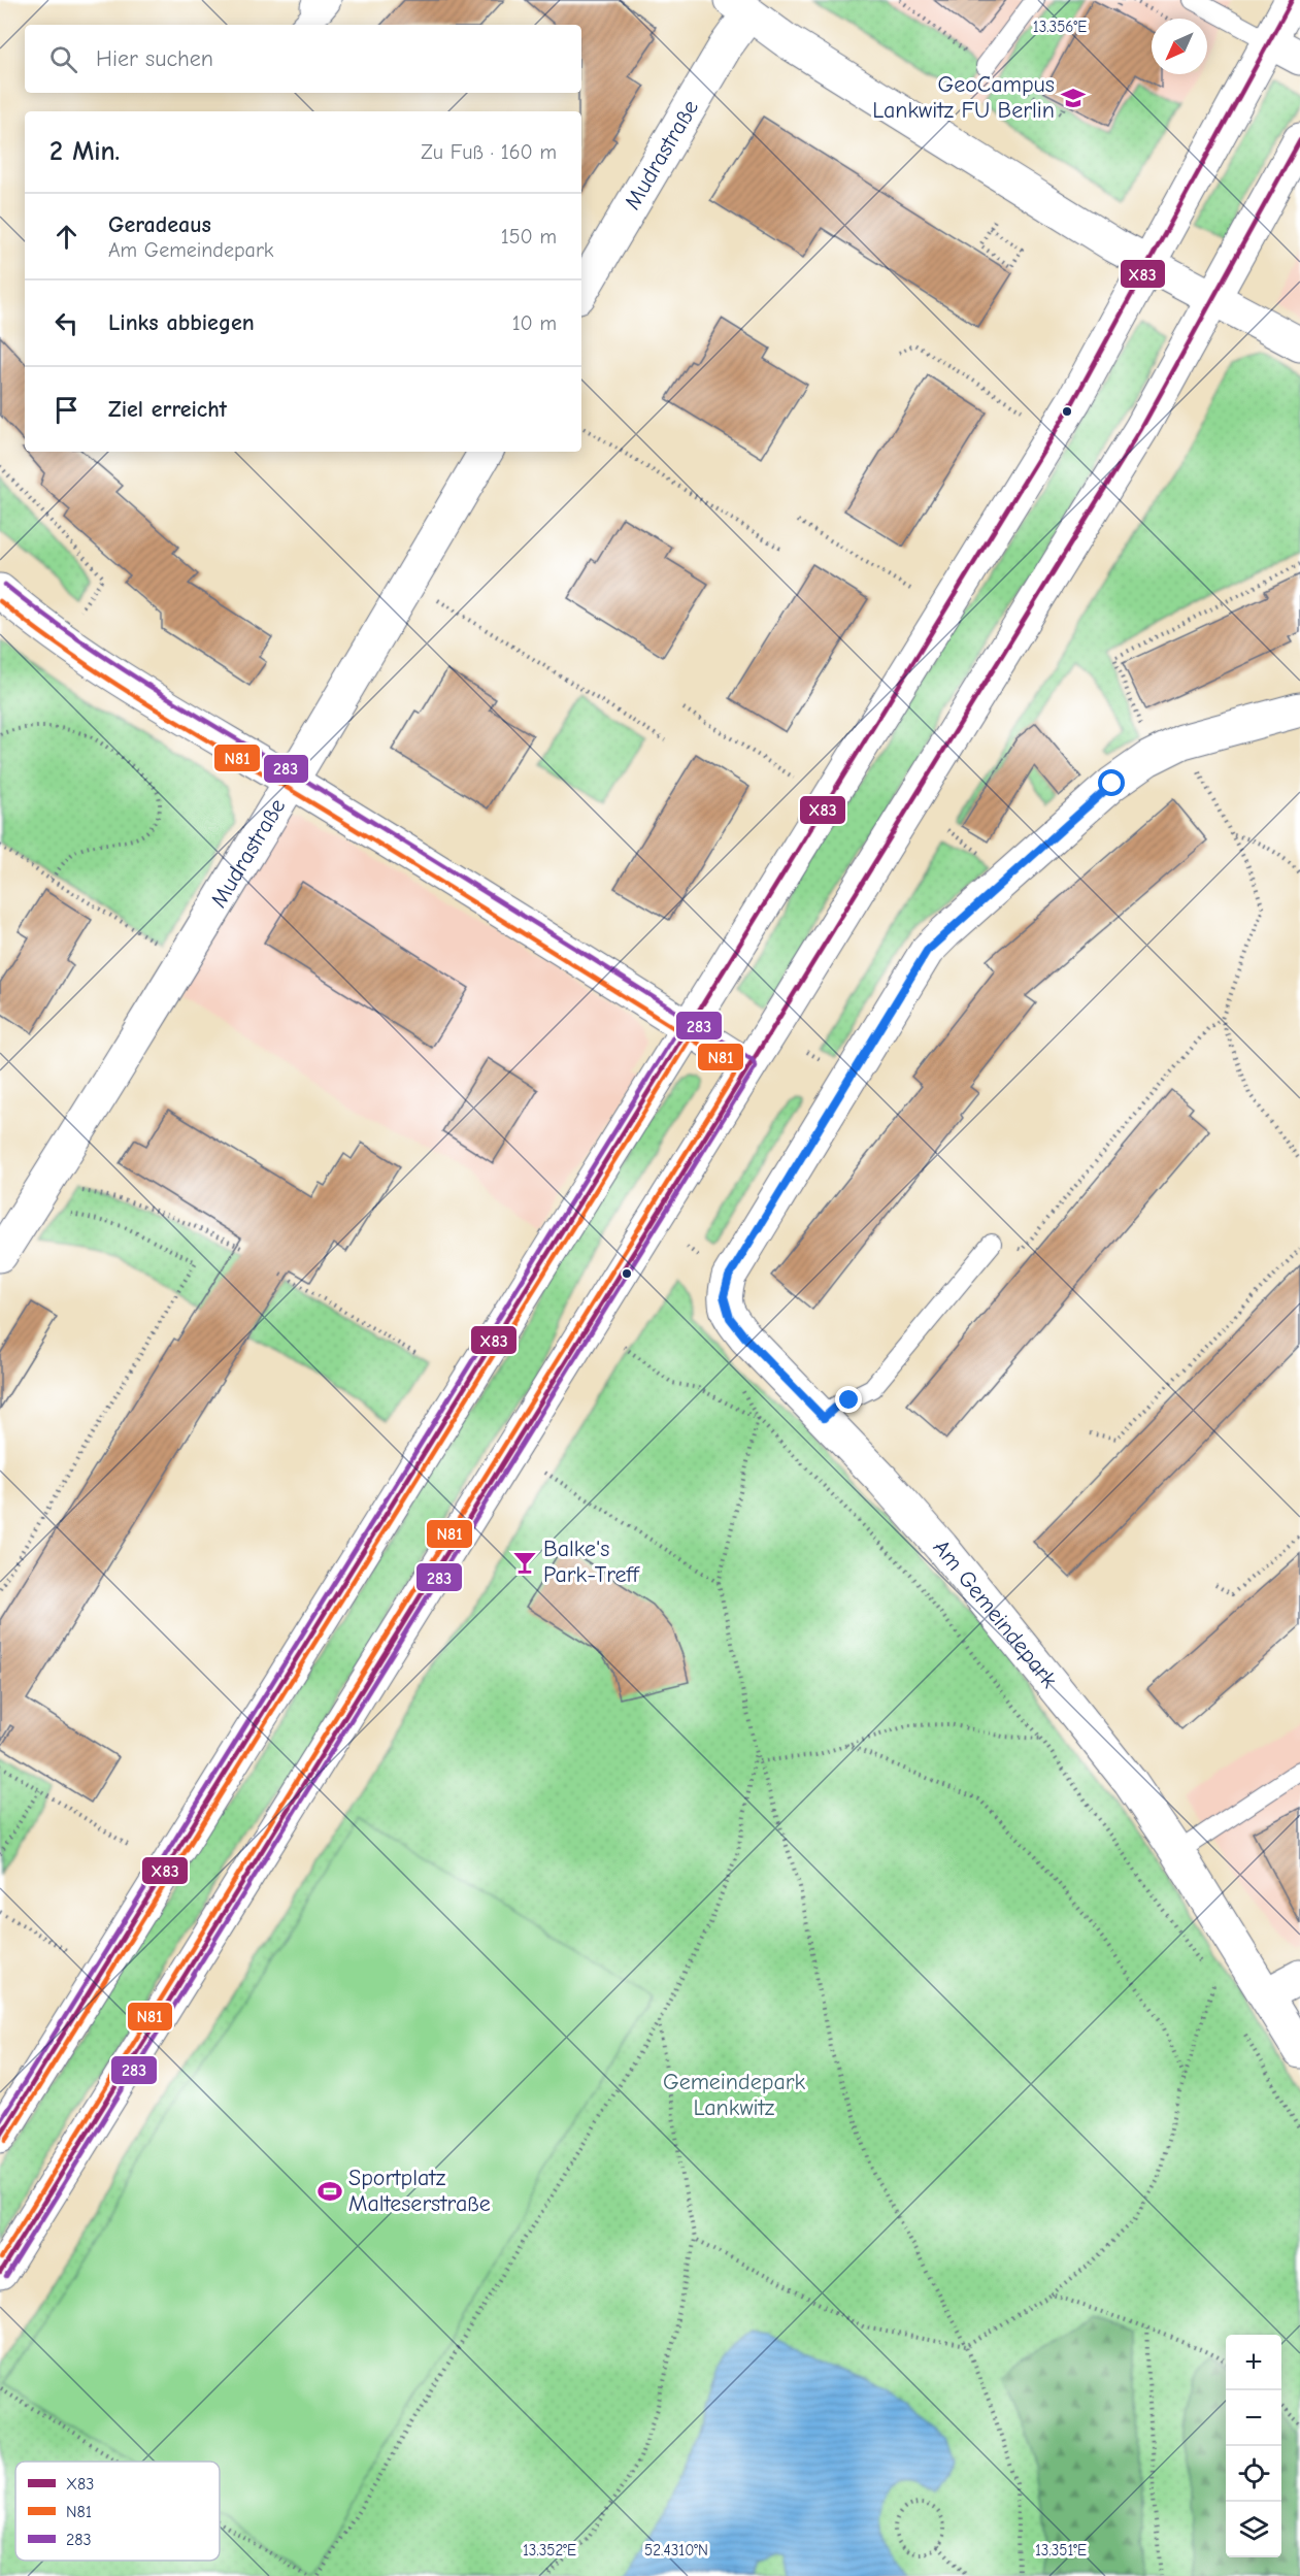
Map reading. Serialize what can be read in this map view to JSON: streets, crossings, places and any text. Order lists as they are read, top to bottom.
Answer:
{
  "streets": {
    "main road": ["Mudrastraße", "Am Gemeindepark"]
  },
  "parks": ["Gemeindepark Lankwitz"],
  "places": {
    "school or university": ["GeoCampus Lankwitz FU Berlin"],
    "bar": ["Balke's Park-Treff"],
    "sports": ["Sportplatz Malteserstraße"]
  },
  "lines": ["transit line X83", "transit line 283", "transit line N81"],
  "legend": ["X83", "N81", "283"],
  "north": "bottom left",
  "page": {
    "search": "Hier suchen",
    "heading": ["2 Min.", "Zu Fuß · 160 m"],
    "list": [
      ["Geradeaus", "Am Gemeindepark", "150 m"],
      ["Links abbiegen", "10 m"],
      "Ziel erreicht"
    ],
    "map_buttons": ["+", "−"]
  },
  "coordinates": [
    "13.356°E",
    "13.352°E",
    "52.4310°N",
    "13.351°E"
  ]
}
